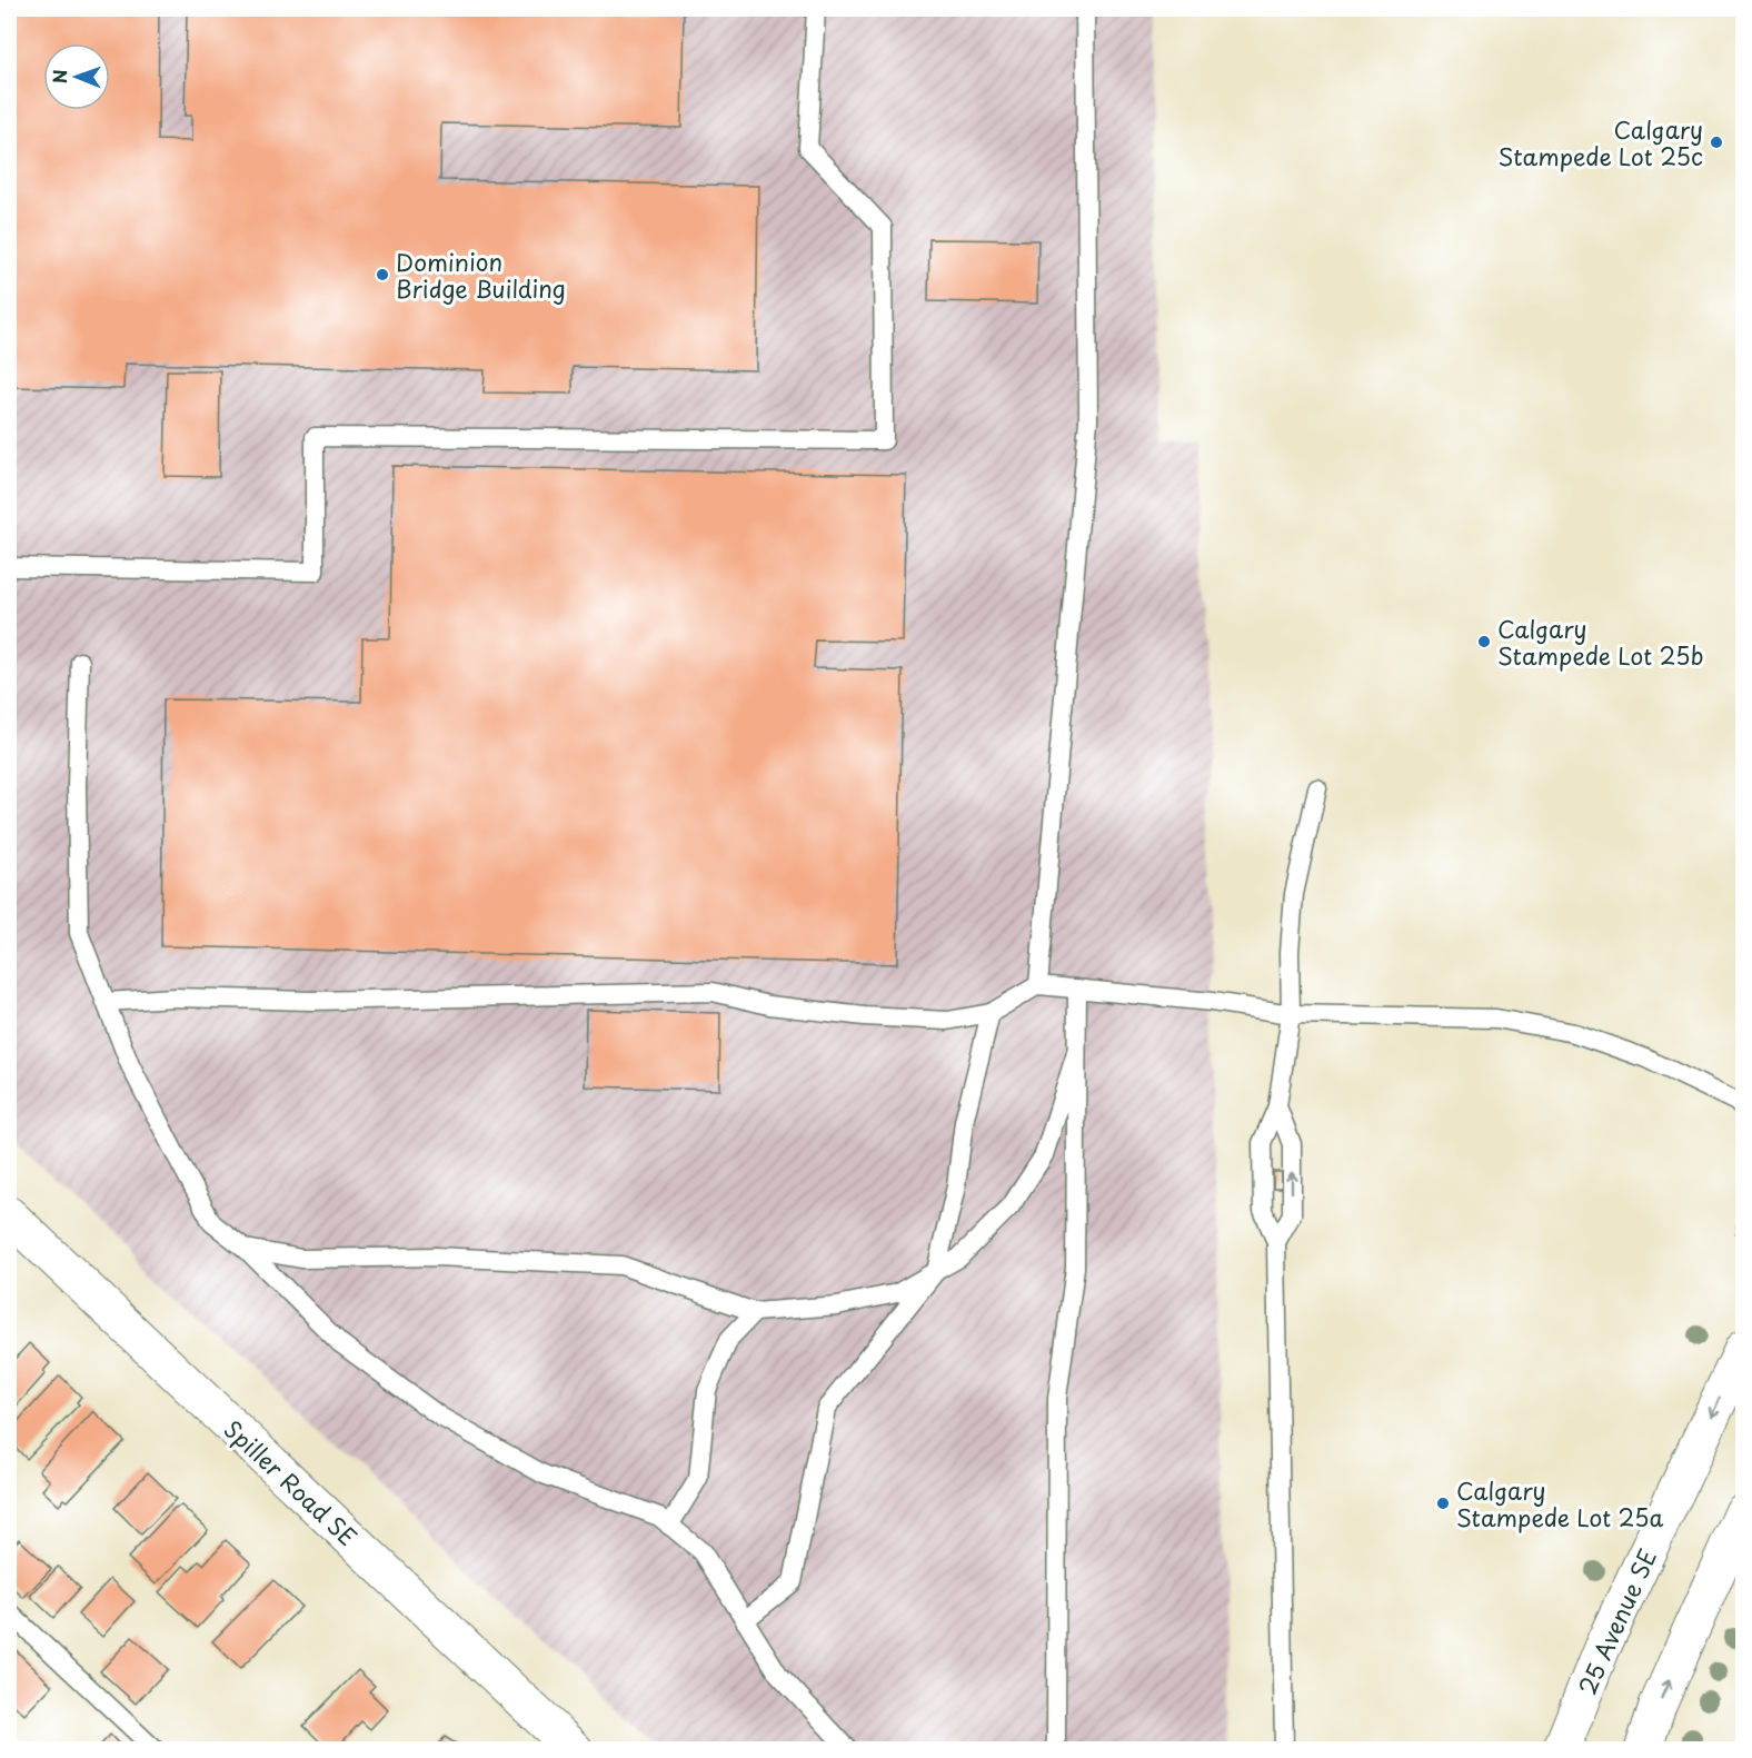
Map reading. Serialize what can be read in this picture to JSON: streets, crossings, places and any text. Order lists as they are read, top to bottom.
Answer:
{
  "streets": {
    "street": ["Spiller Road SE", "25 Avenue SE"]
  },
  "places": [
    "Calgary Stampede Lot 25c",
    "Dominion Bridge Building",
    "Calgary Stampede Lot 25b",
    "Calgary Stampede Lot 25a"
  ],
  "north": "left"
}
